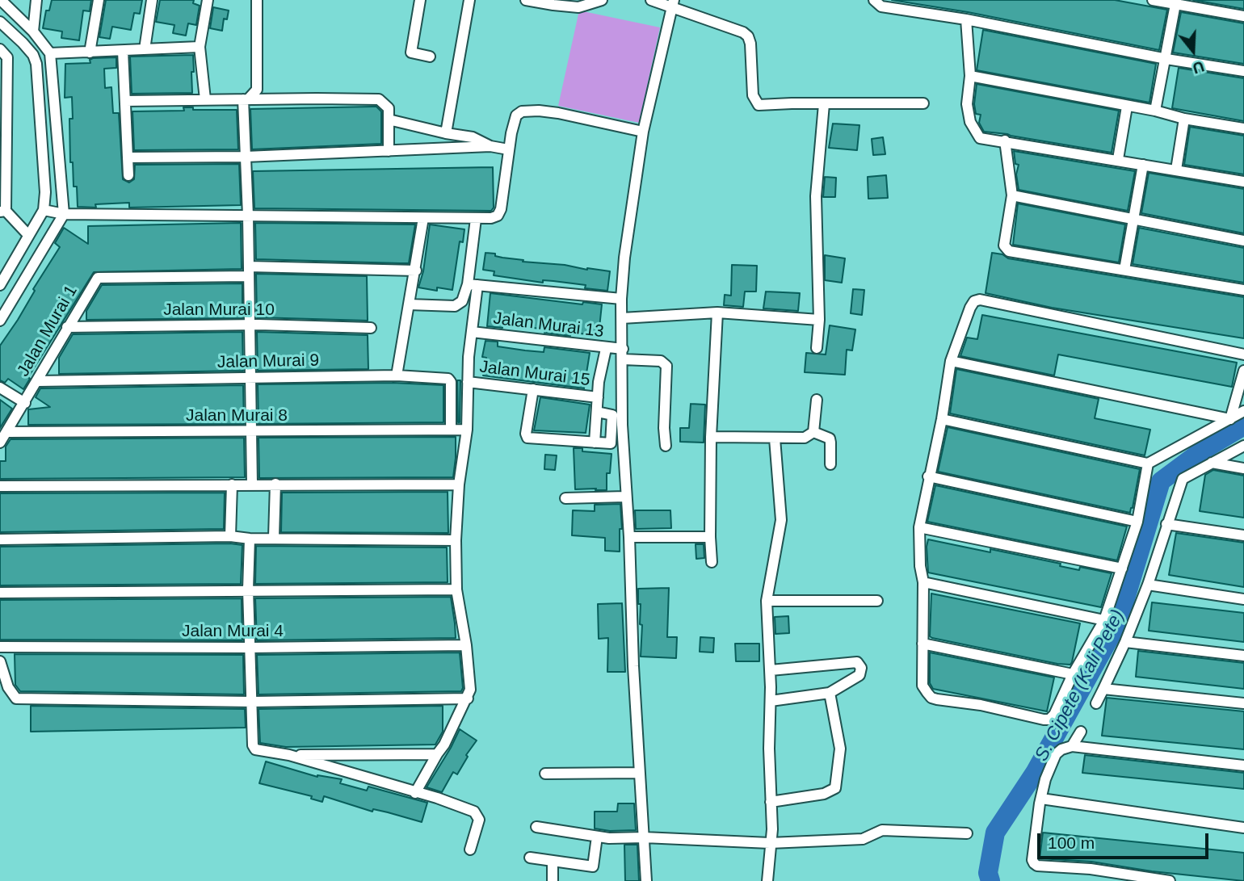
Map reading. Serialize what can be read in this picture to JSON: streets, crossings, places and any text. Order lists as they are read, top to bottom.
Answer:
{
  "streets": {
    "street": [
      "Jalan Murai 10",
      "Jalan Murai 13",
      "Jalan Murai 1",
      "Jalan Murai 9",
      "Jalan Murai 15",
      "Jalan Murai 8",
      "Jalan Murai 4"
    ]
  },
  "crossings": [
    ["Jalan Murai 10", "Jalan Murai 1"],
    ["Jalan Murai 1", "Jalan Murai 9"],
    ["Jalan Murai 1", "Jalan Murai 8"],
    ["Jalan Murai 9", "Jalan Murai 8"]
  ],
  "water": ["S. Cipete (Kali Pete)"],
  "scale_bar": "100 m",
  "north": "bottom"
}
